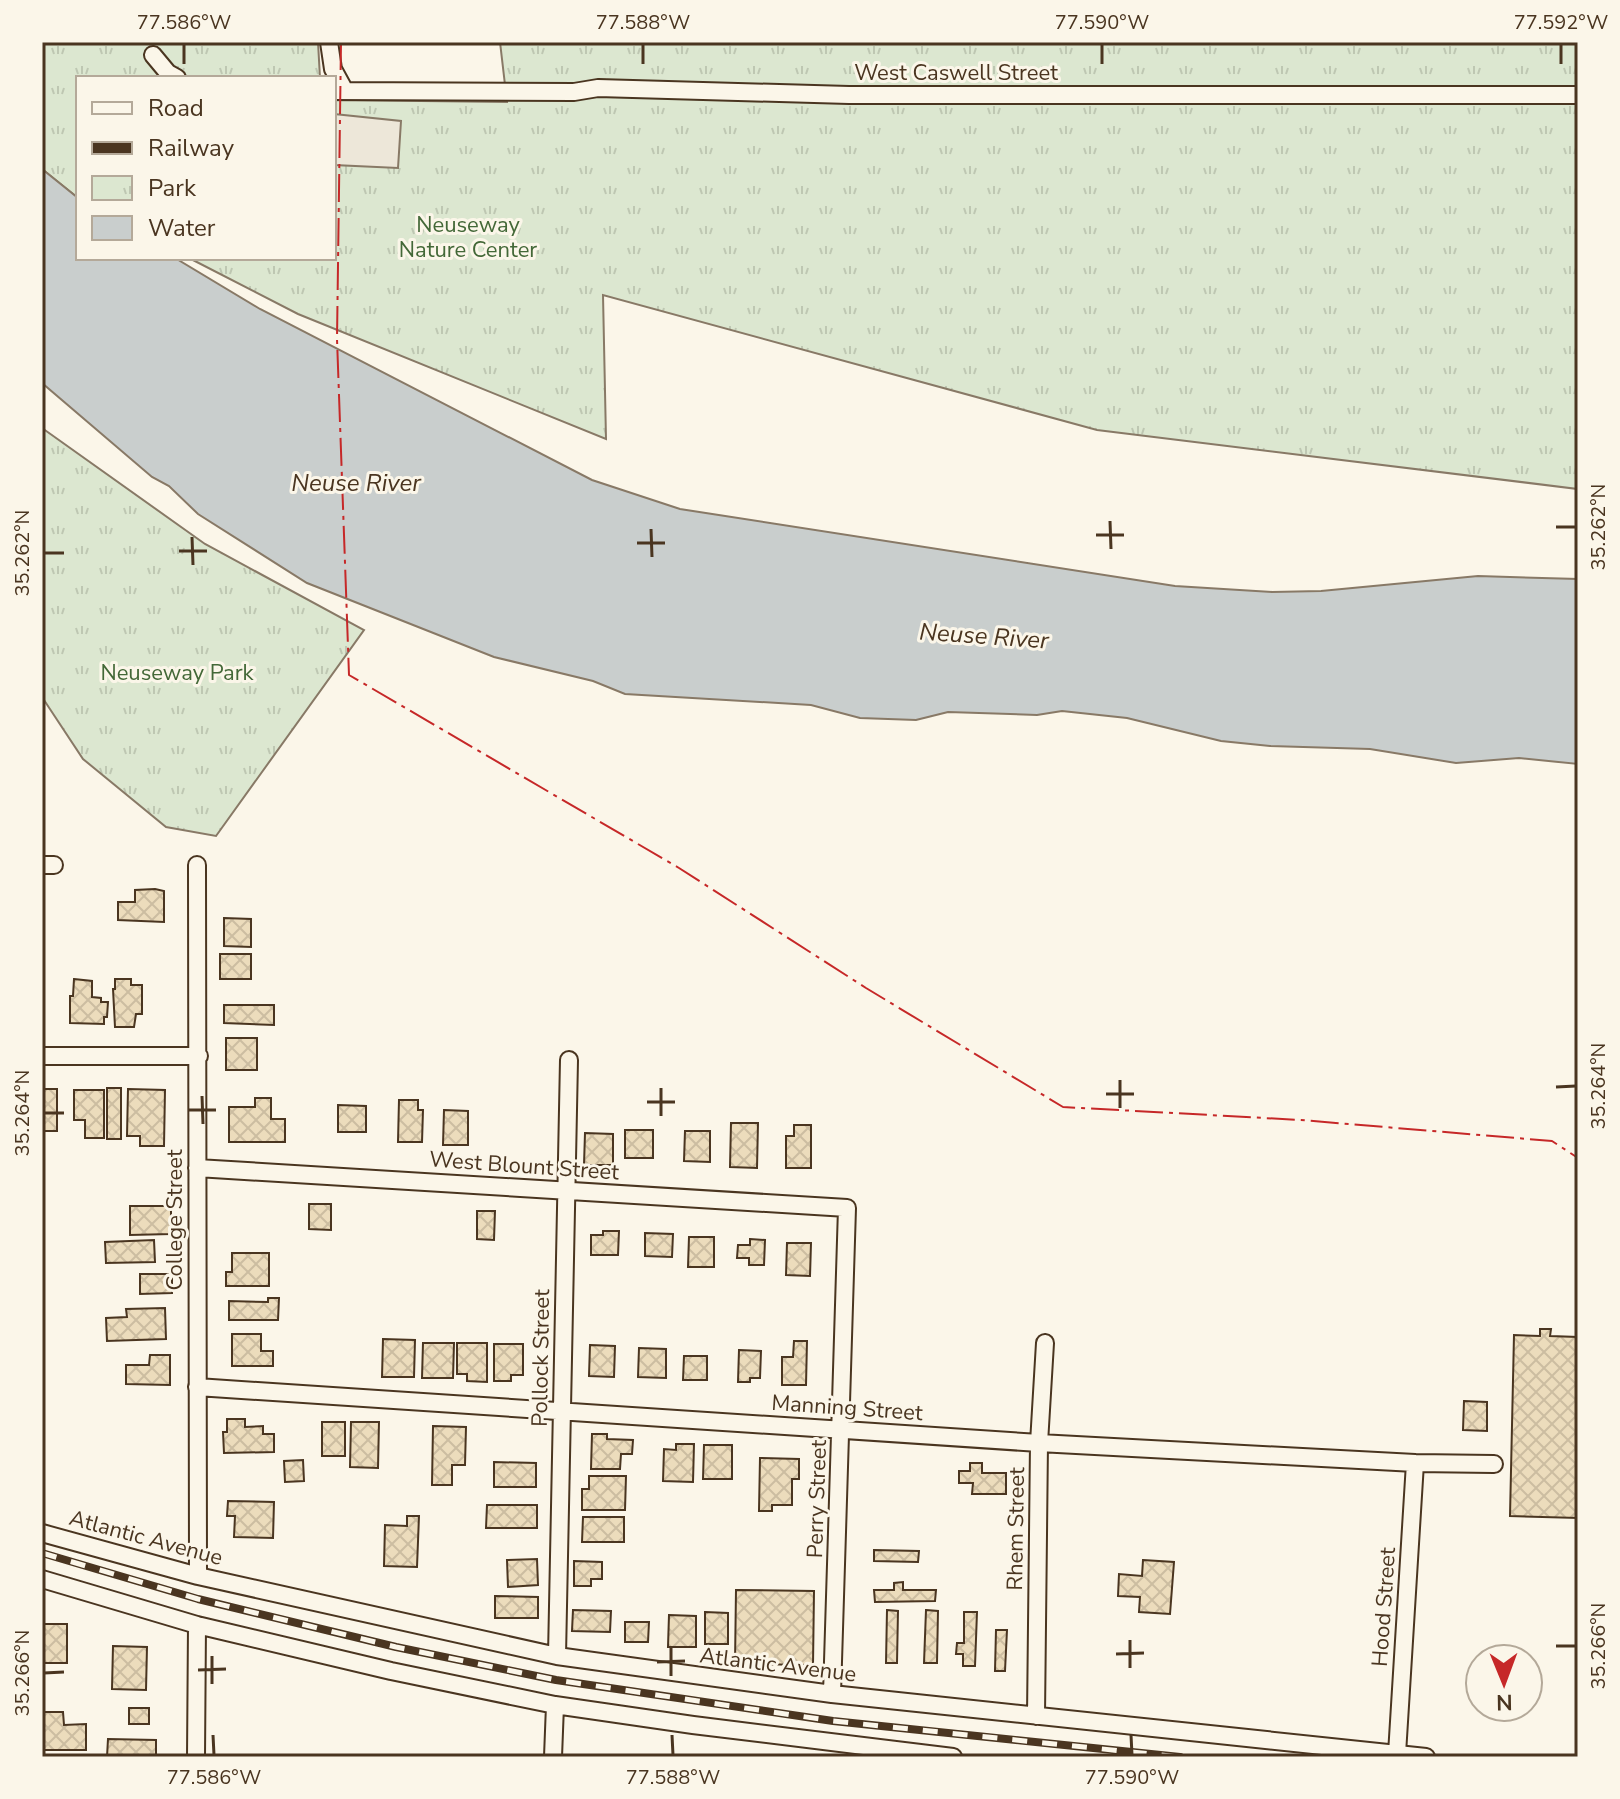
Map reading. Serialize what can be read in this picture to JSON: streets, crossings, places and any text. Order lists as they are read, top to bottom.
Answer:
{
  "streets": {
    "street": [
      "West Caswell Street",
      "West Blount Street",
      "College Street",
      "Pollock Street",
      "Manning Street",
      "Perry Street",
      "Rhem Street",
      "Atlantic Avenue",
      "Hood Street"
    ]
  },
  "crossings": [
    ["West Blount Street", "College Street"],
    ["West Blount Street", "Pollock Street"],
    ["West Blount Street", "Perry Street"],
    ["College Street", "Manning Street"],
    ["College Street", "Atlantic Avenue"],
    ["Pollock Street", "Manning Street"],
    ["Pollock Street", "Atlantic Avenue"],
    ["Manning Street", "Perry Street"],
    ["Manning Street", "Rhem Street"],
    ["Manning Street", "Hood Street"],
    ["Perry Street", "Atlantic Avenue"],
    ["Rhem Street", "Atlantic Avenue"],
    ["Atlantic Avenue", "Hood Street"]
  ],
  "water": ["Neuse River"],
  "parks": ["Neuseway Nature Center", "Neuseway Park"],
  "legend": [
    "Road",
    "Railway",
    "Park",
    "Water"
  ],
  "north": "bottom",
  "coordinates": [
    "77.586°W",
    "77.588°W",
    "77.590°W",
    "77.592°W",
    "35.262°N",
    "35.264°N",
    "35.266°N"
  ]
}
